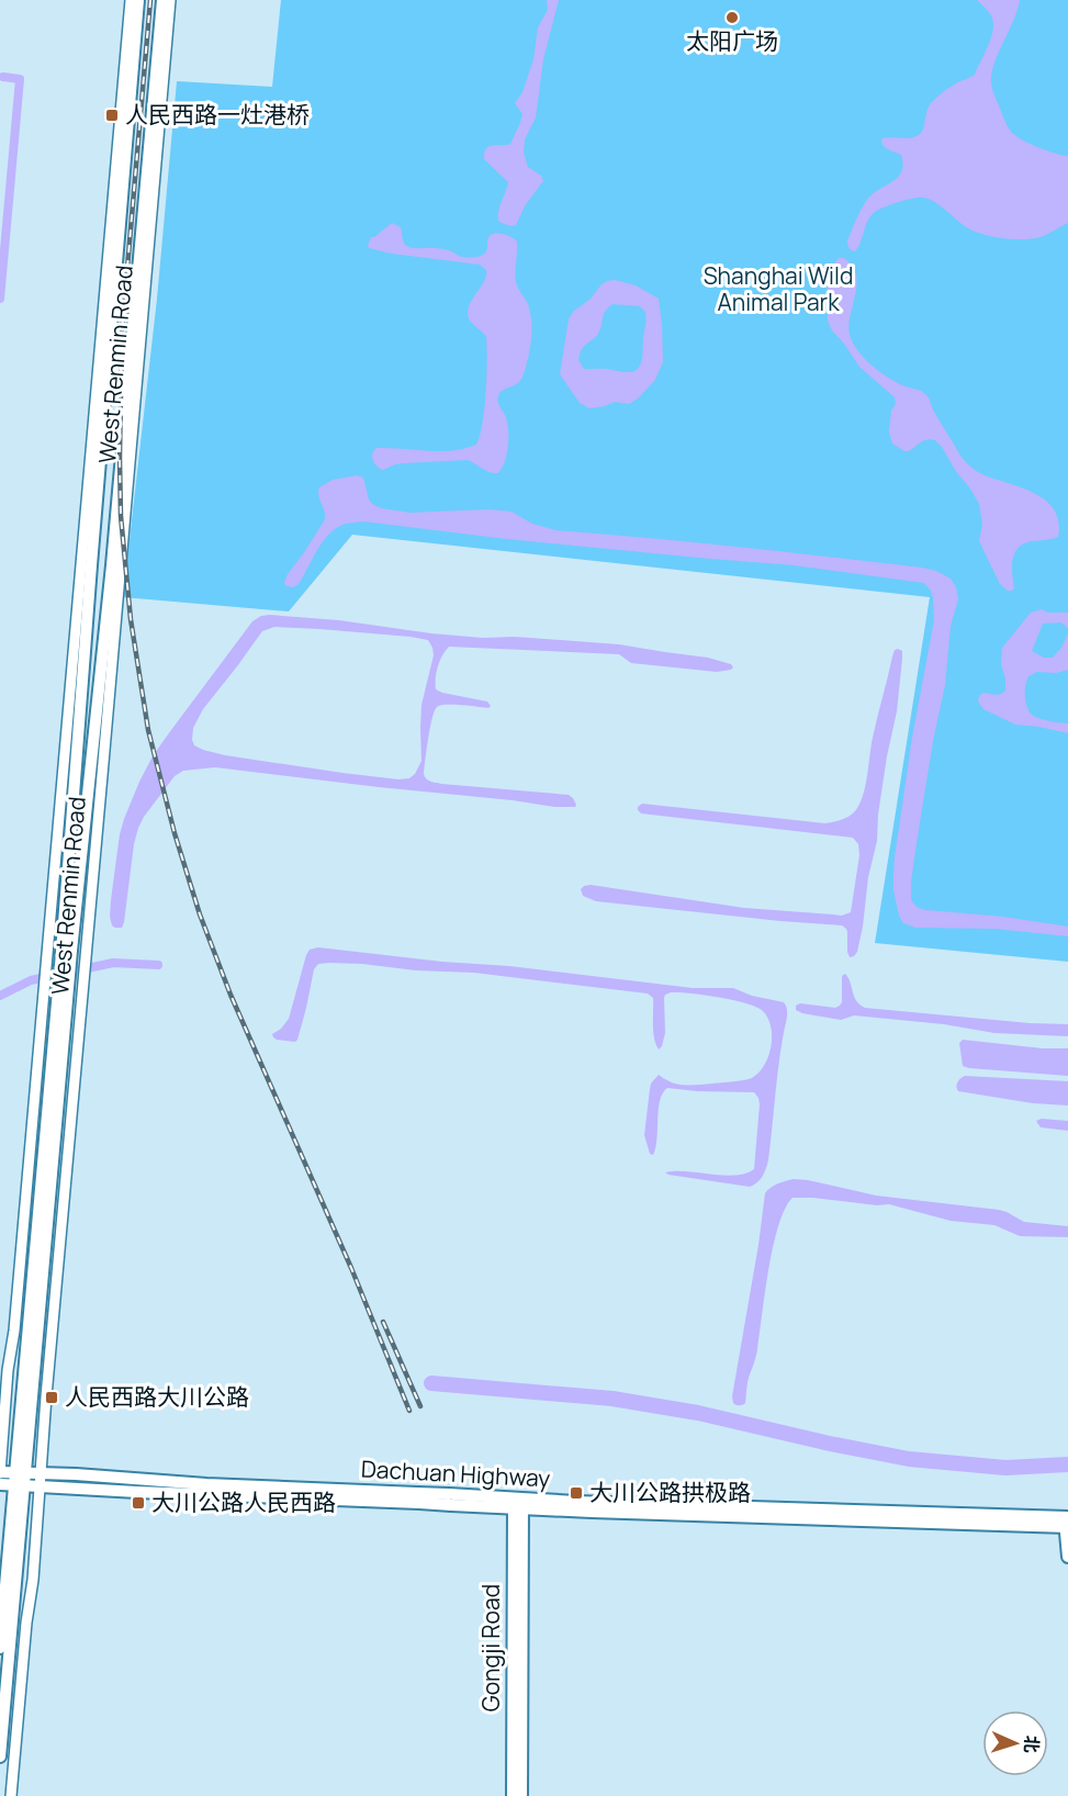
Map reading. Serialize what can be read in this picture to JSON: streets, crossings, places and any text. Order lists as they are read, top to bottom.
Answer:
{
  "streets": {
    "main road": ["West Renmin Road", "Dachuan Highway", "Gongji Road"]
  },
  "crossings": [
    ["West Renmin Road", "Dachuan Highway"],
    ["Dachuan Highway", "Gongji Road"]
  ],
  "parks": ["Shanghai Wild Animal Park"],
  "places": {
    "other": ["太阳广场"],
    "transit": [
      "人民西路一灶港桥",
      "人民西路大川公路",
      "大川公路拱极路",
      "大川公路人民西路"
    ]
  },
  "north": "right"
}
